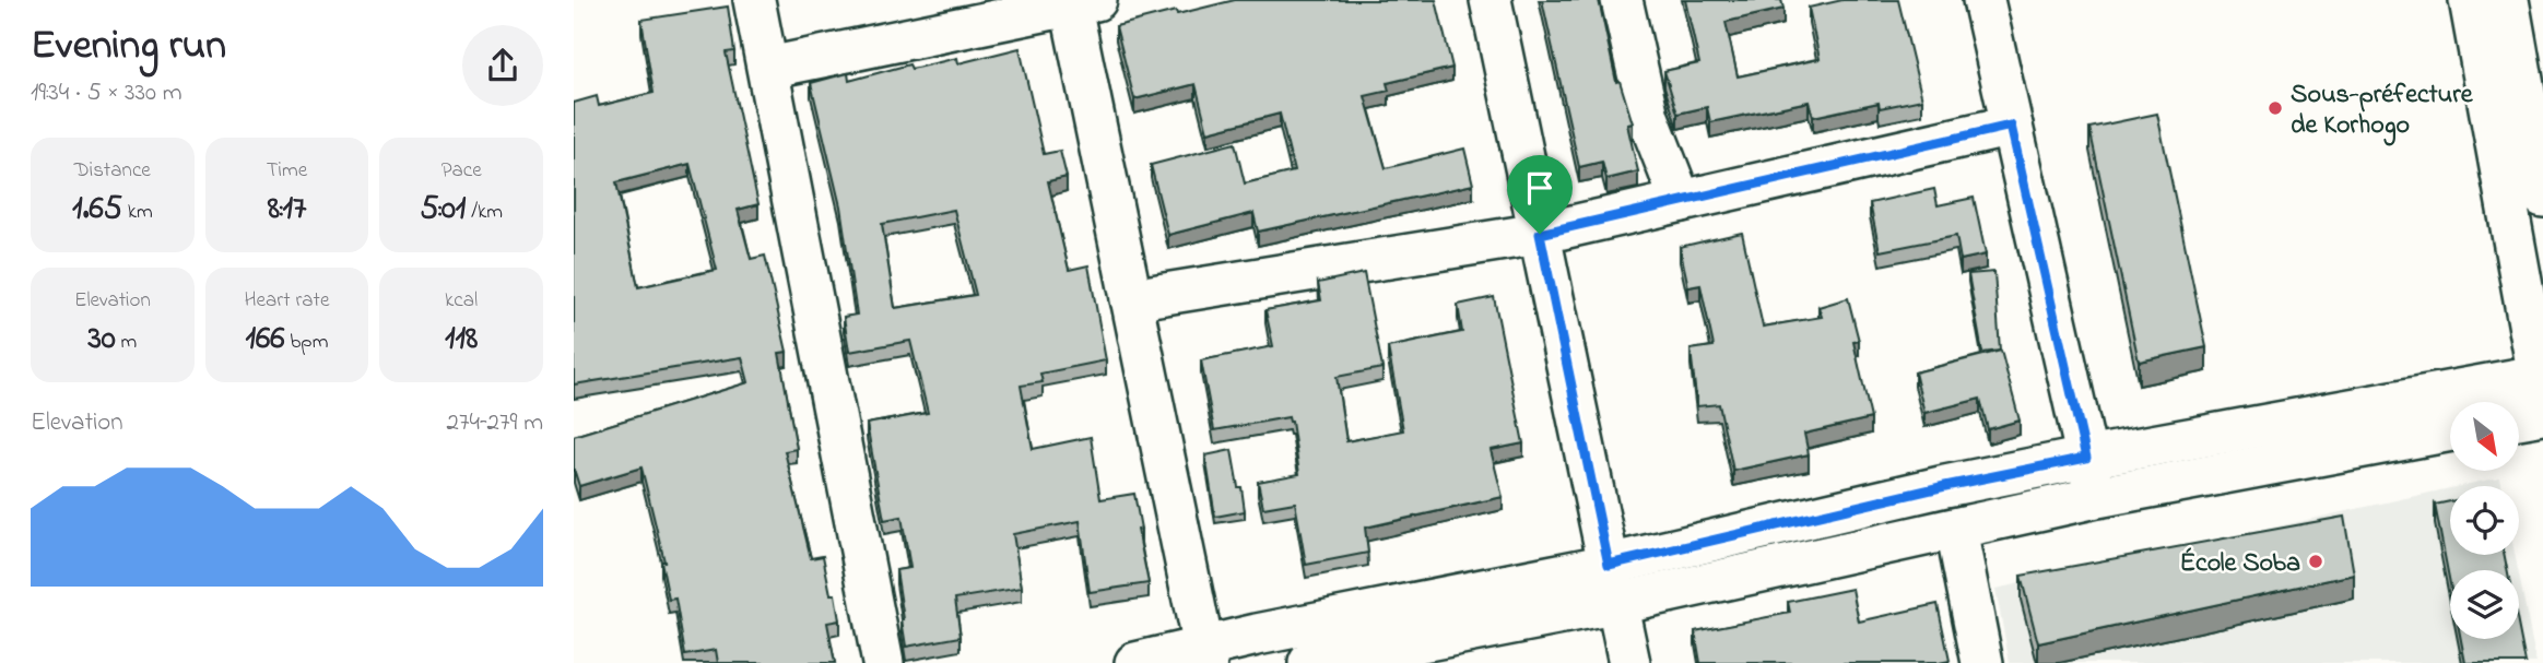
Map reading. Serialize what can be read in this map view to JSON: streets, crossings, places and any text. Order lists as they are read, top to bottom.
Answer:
{
  "places": ["Sous-préfecture de Korhogo", "École Soba"],
  "north": "bottom right",
  "page": {
    "heading": ["Evening run", "19:34 · 5 × 330 m"],
    "stats": [
      ["Distance", "1.65 km"],
      ["Time", "8:17"],
      ["Pace", "5:01 /km"],
      ["Elevation", "30 m"],
      ["Heart rate", "166 bpm"],
      ["kcal", "118"]
    ],
    "chart": ["Elevation", "274–279 m"]
  }
}
